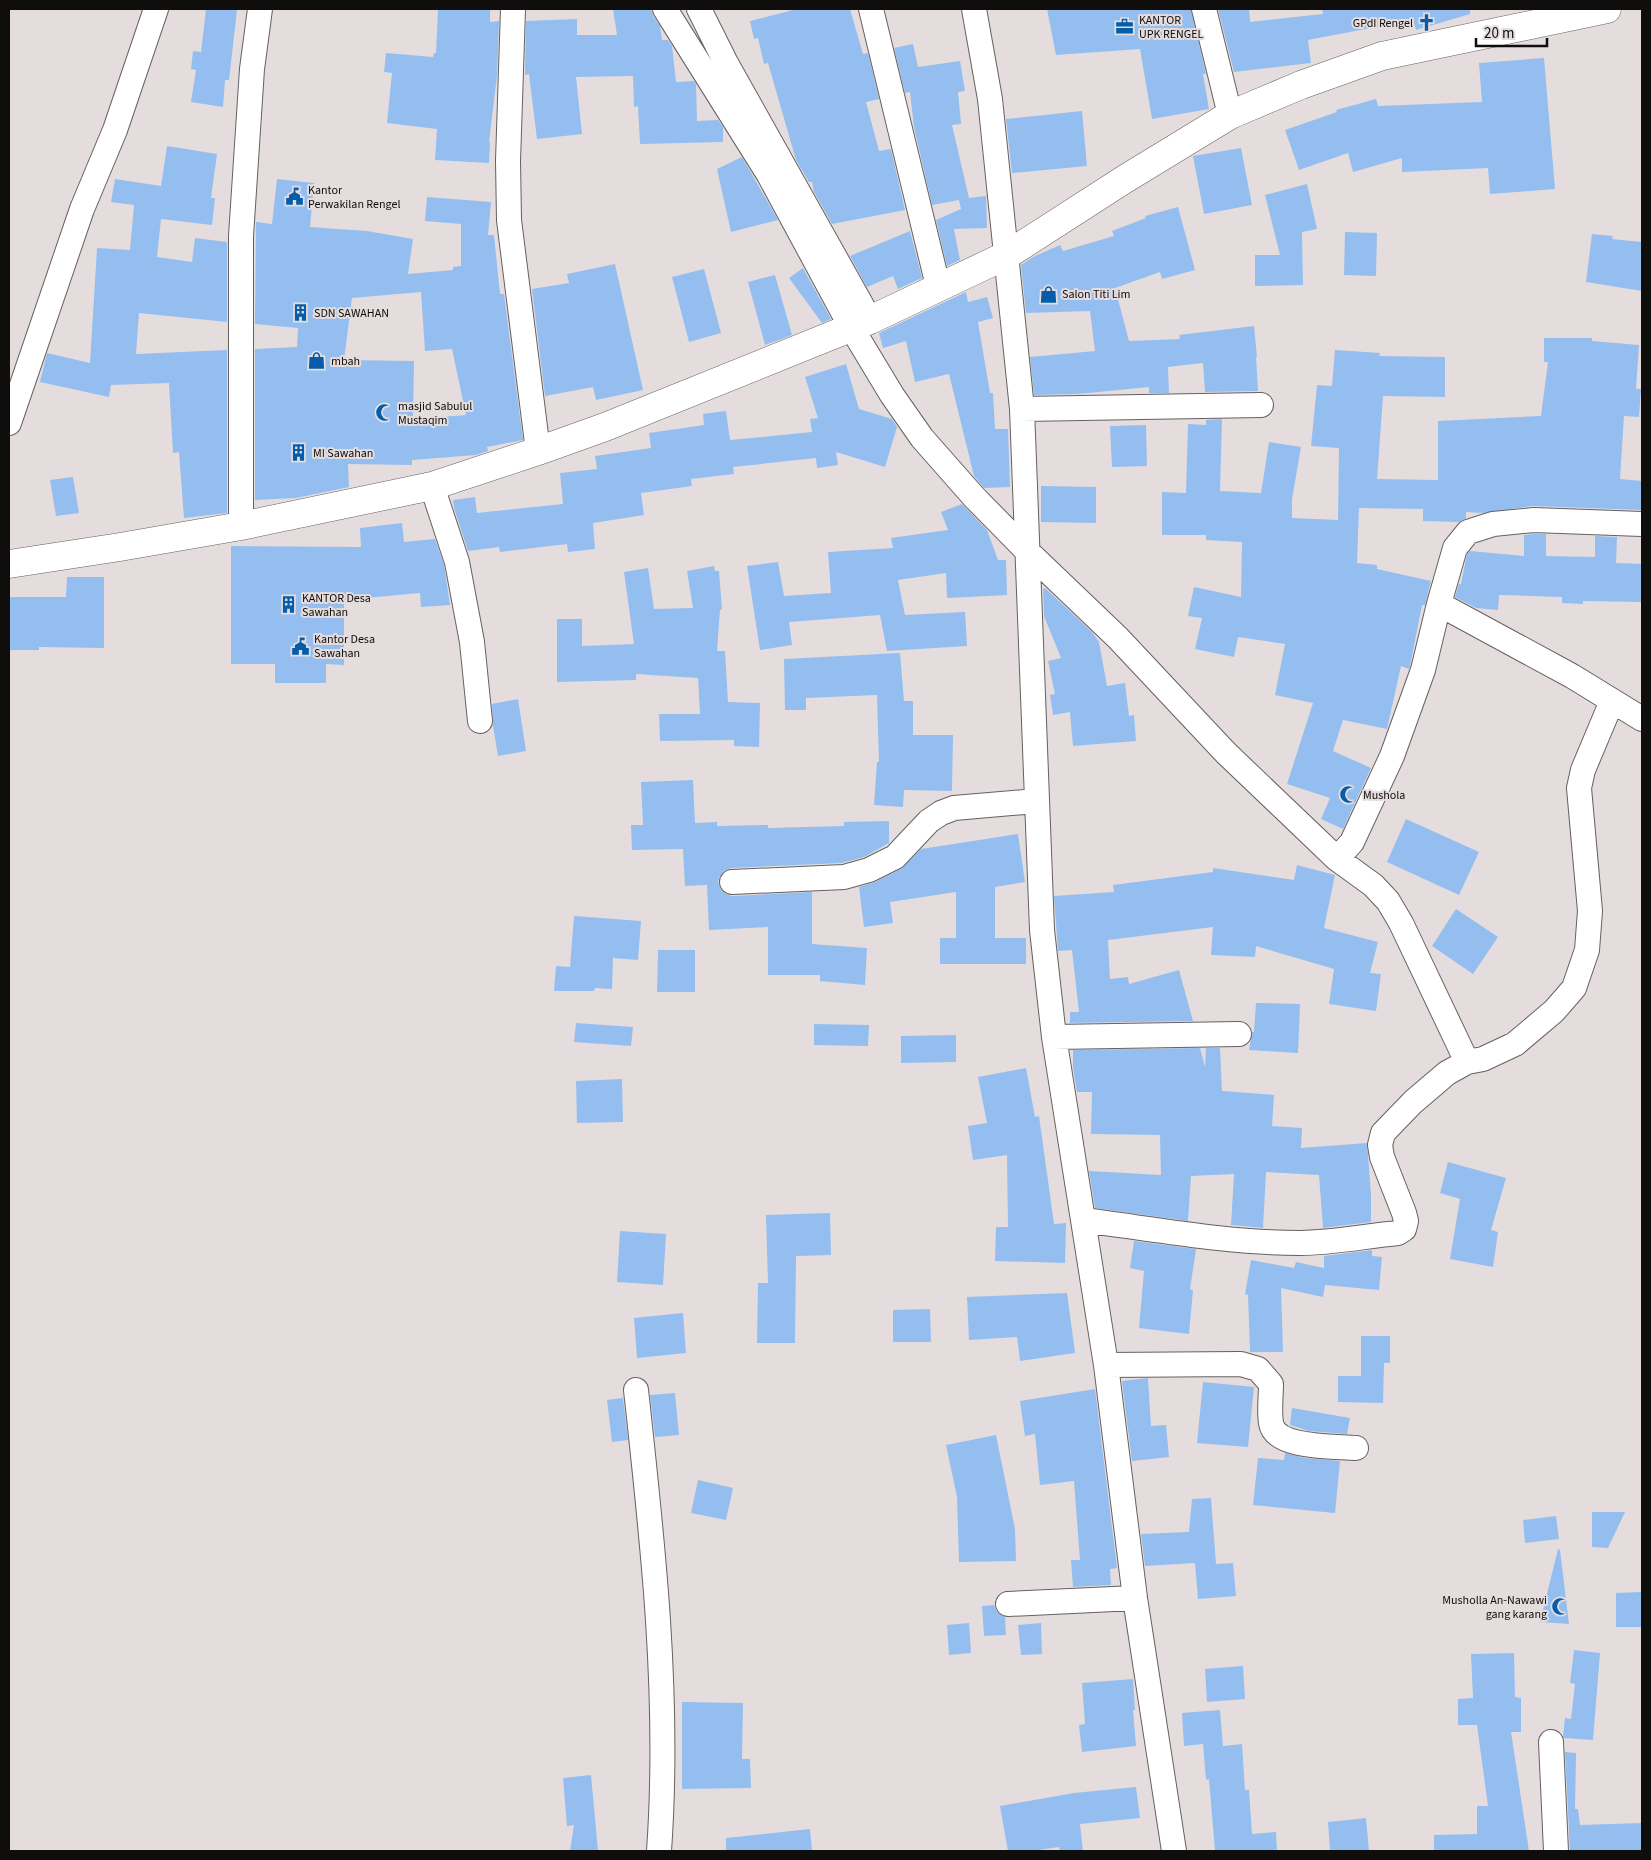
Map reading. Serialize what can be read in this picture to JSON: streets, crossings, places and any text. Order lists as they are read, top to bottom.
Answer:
{
  "places": {
    "church": ["GPdI Rengel"],
    "office": ["KANTOR UPK RENGEL"],
    "public building": ["Kantor Perwakilan Rengel", "Kantor Desa Sawahan"],
    "shop": ["Salon Titi Lim", "mbah"],
    "building": ["SDN SAWAHAN", "MI Sawahan", "KANTOR Desa Sawahan"],
    "mosque": ["masjid Sabulul Mustaqim", "Mushola", "Musholla An-Nawawi gang karang"]
  },
  "scale_bar": "20 m"
}
